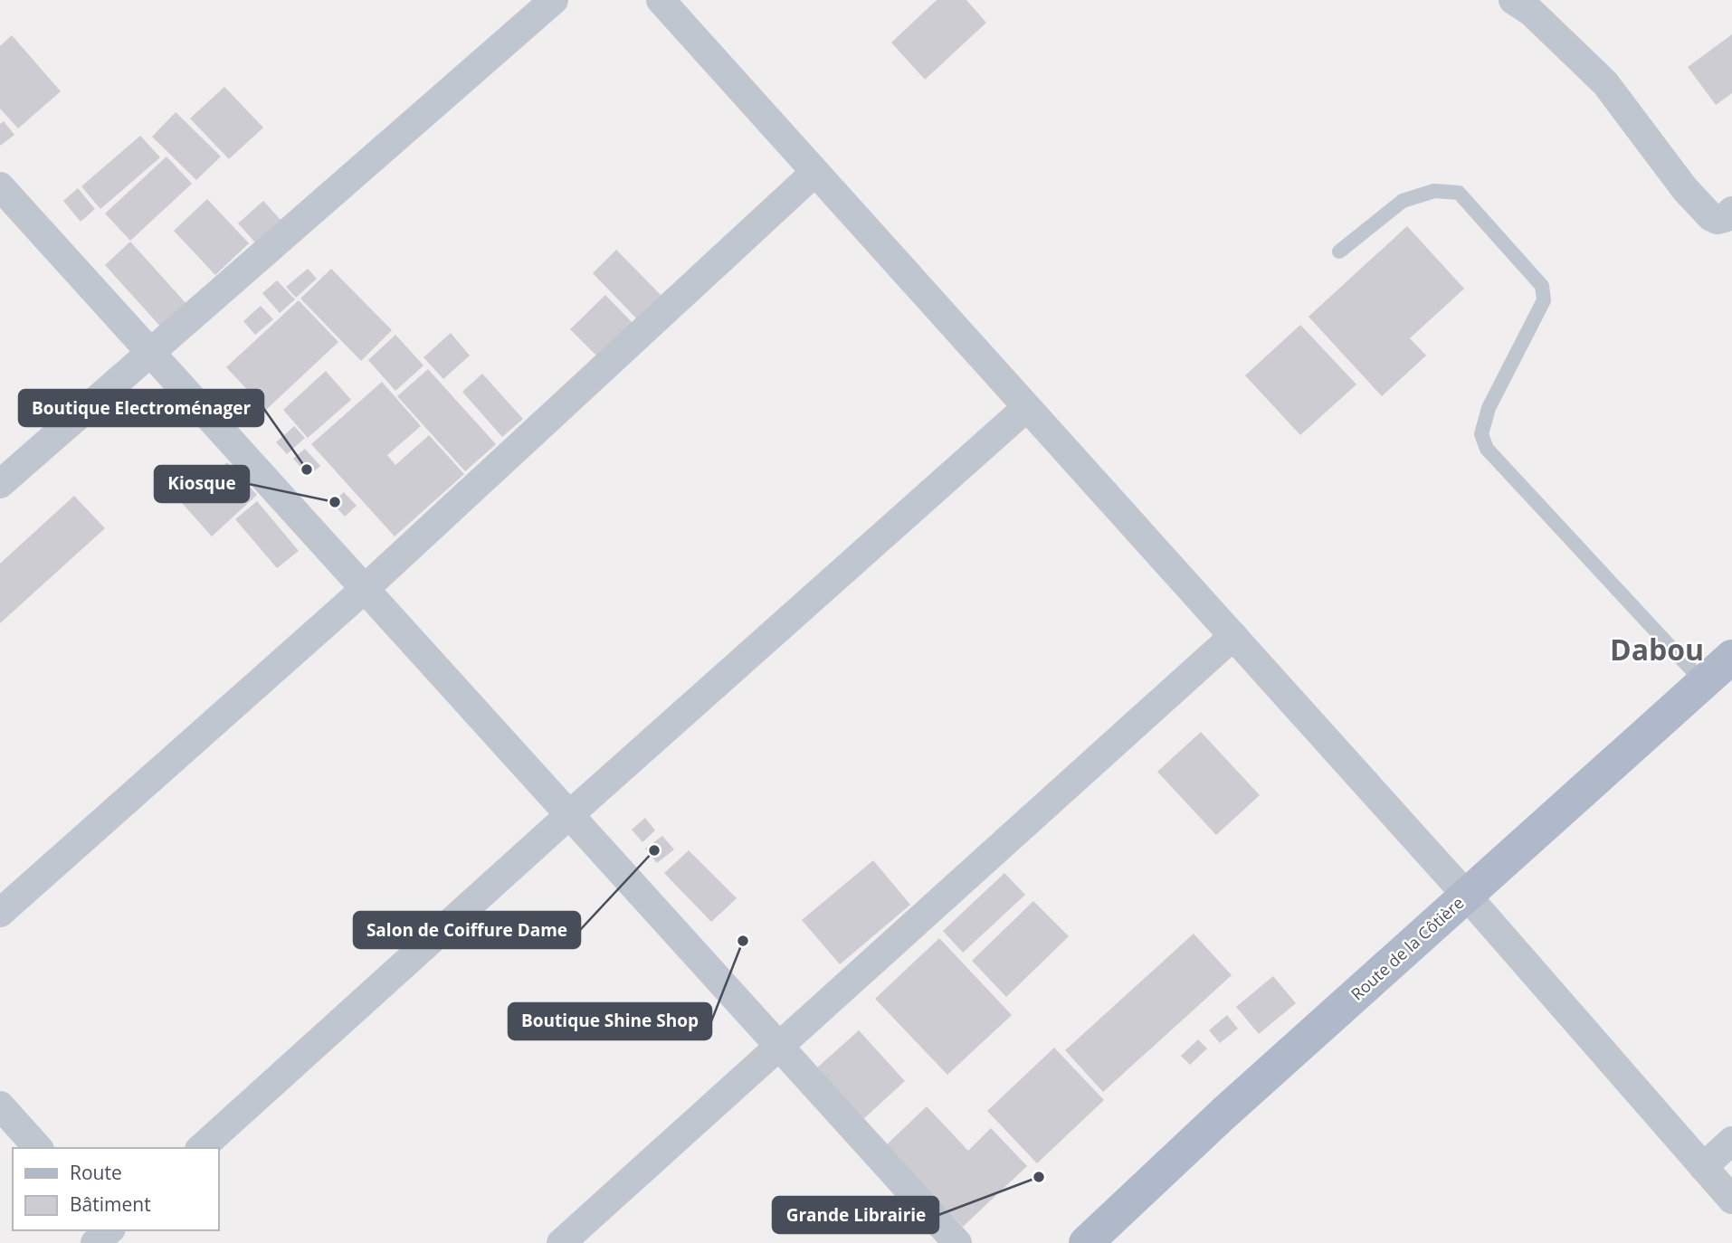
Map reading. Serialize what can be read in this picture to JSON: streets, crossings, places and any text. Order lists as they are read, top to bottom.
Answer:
{
  "streets": {
    "main road": ["Route de la Côtière"]
  },
  "districts": ["Dabou"],
  "places": [
    "Boutique Electroménager",
    "Kiosque",
    "Salon de Coiffure Dame",
    "Boutique Shine Shop",
    "Grande Librairie"
  ],
  "legend": ["Route", "Bâtiment"]
}
